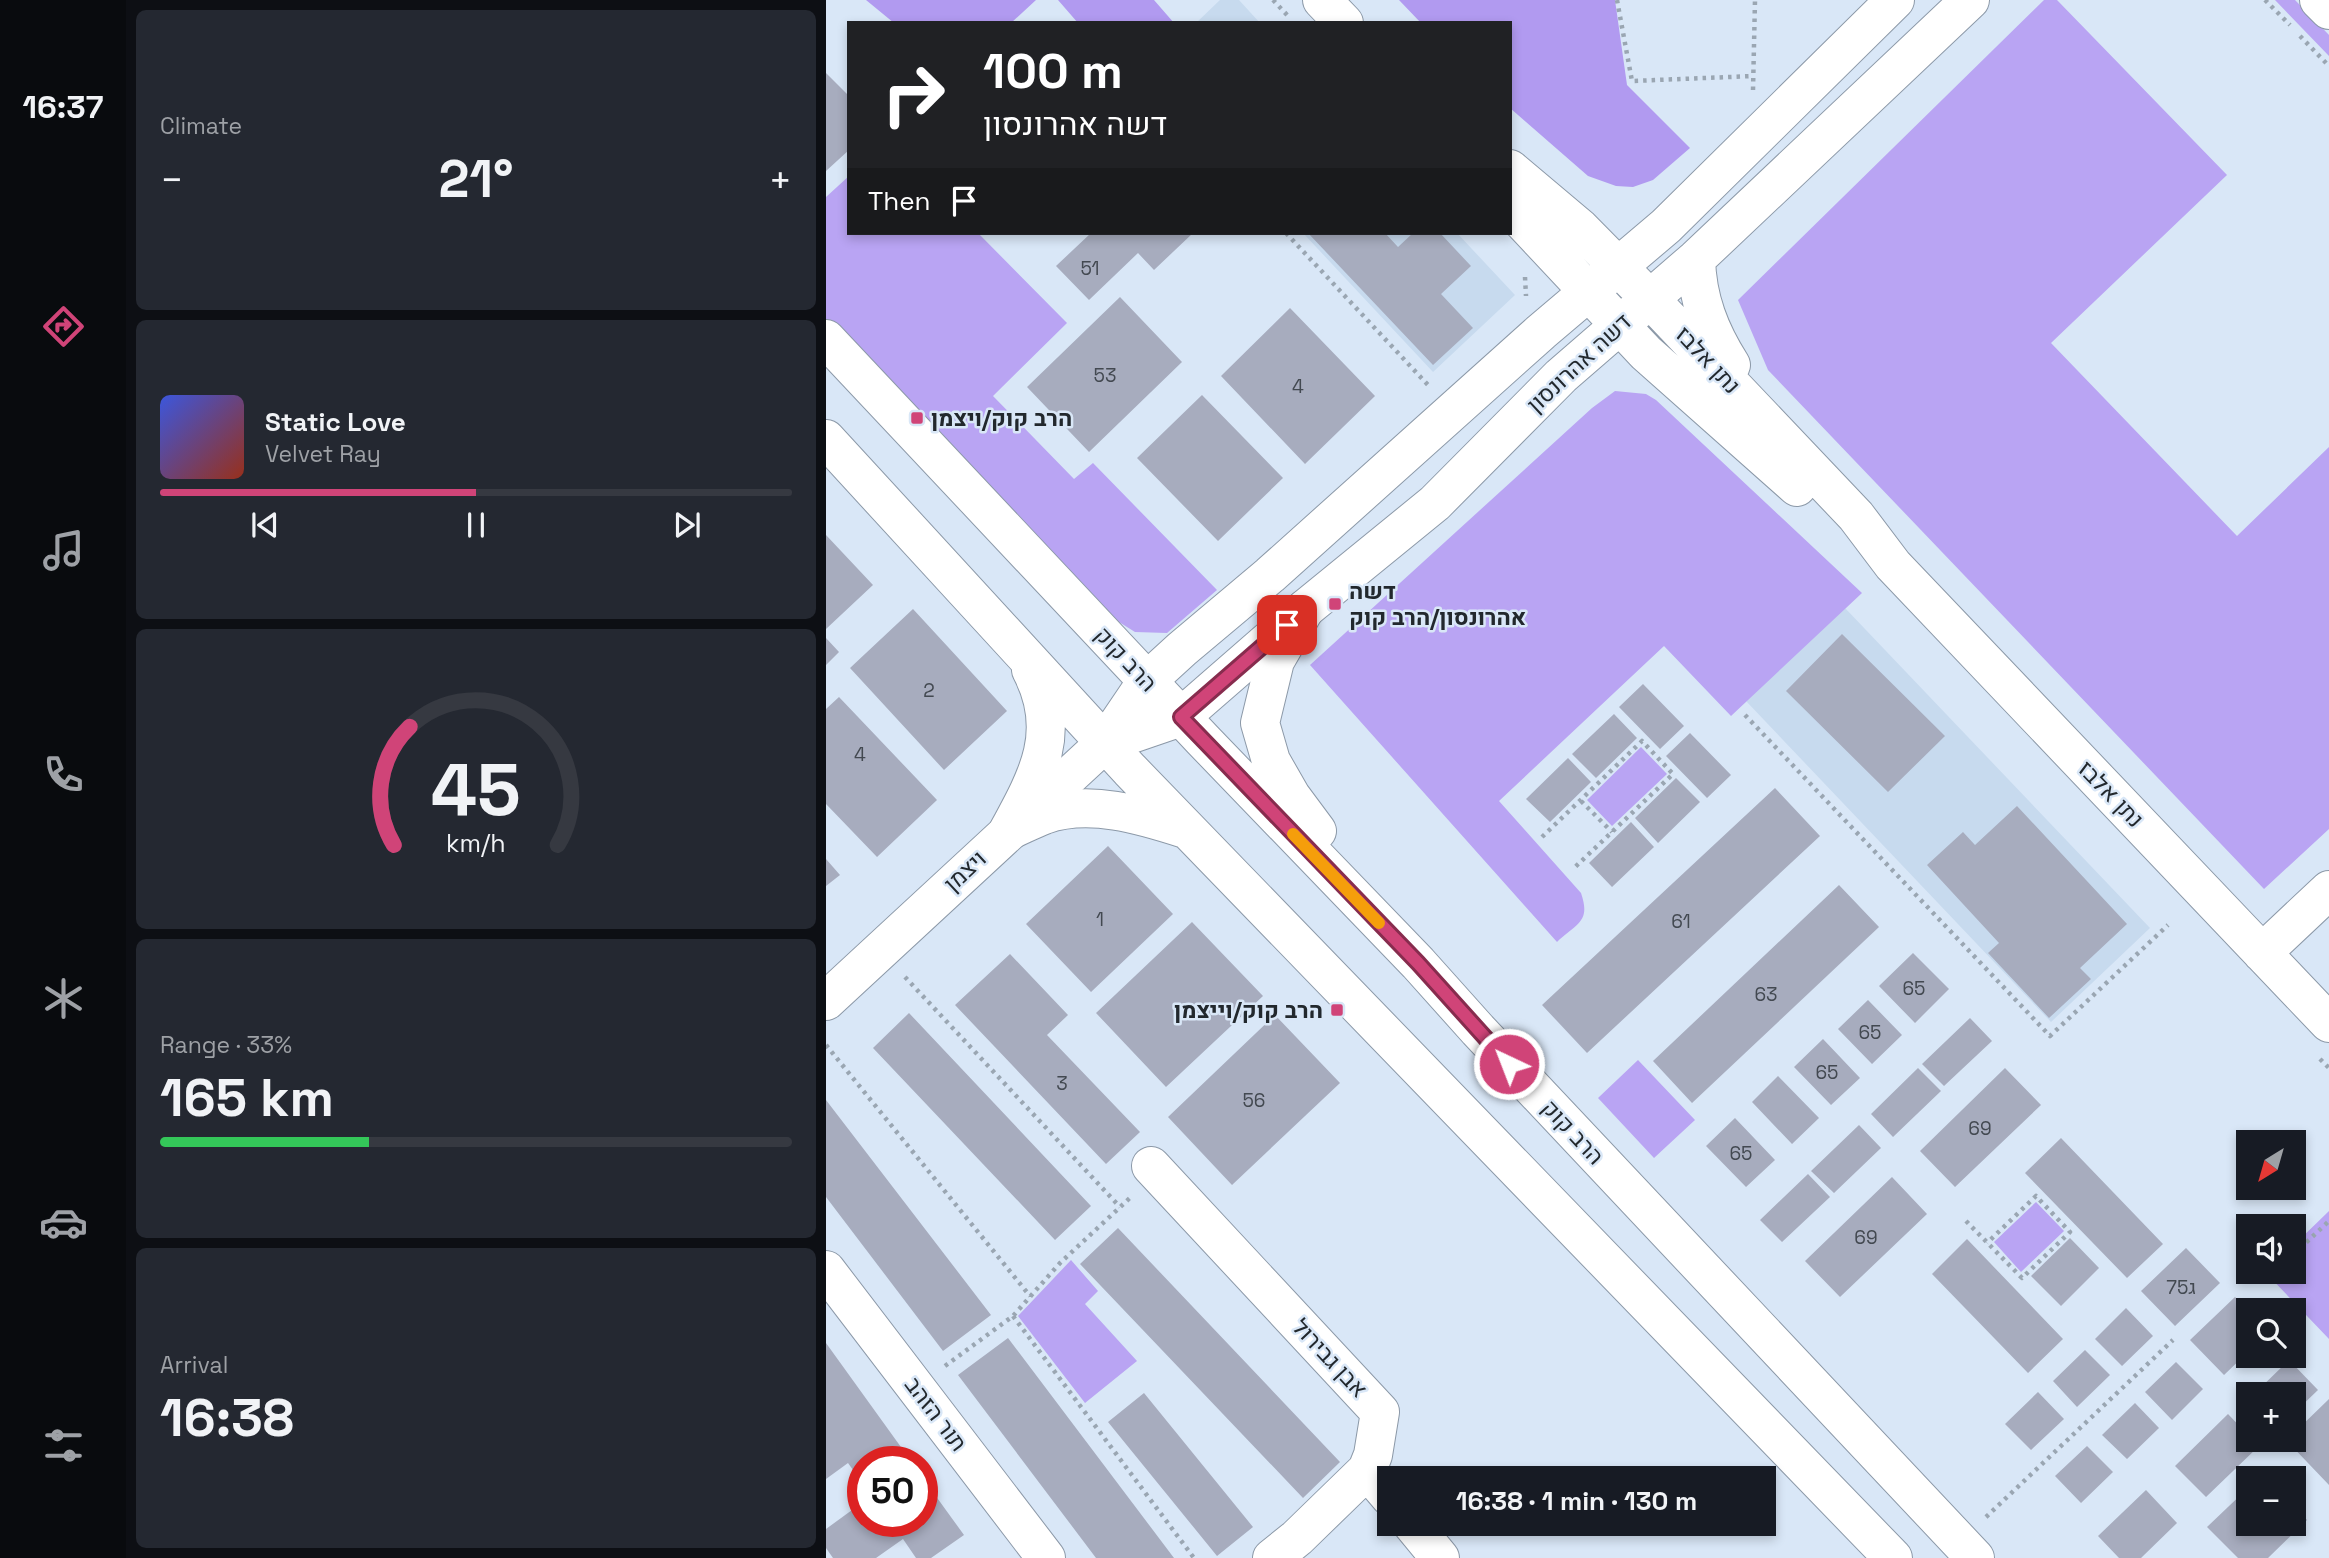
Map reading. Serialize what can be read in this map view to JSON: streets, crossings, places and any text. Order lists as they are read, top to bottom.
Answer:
{
  "streets": {
    "street": [
      "נתן אלבז",
      "דשה אהרונסון",
      "הרב קוק",
      "ויצמן",
      "אבן גבירול",
      "תור הזהב"
    ]
  },
  "crossings": [
    ["נתן אלבז", "דשה אהרונסון"],
    ["דשה אהרונסון", "הרב קוק"],
    ["דשה אהרונסון", "ויצמן"],
    ["הרב קוק", "ויצמן"]
  ],
  "places": {
    "transit": ["הרב קוק/ויצמן", "דשה אהרונסון/הרב קוק", "הרב קוק/וייצמן"]
  },
  "house_numbers": [
    "51",
    "53",
    "4",
    "2",
    "4",
    "1",
    "61",
    "65",
    "63",
    "65",
    "65",
    "3",
    "56",
    "69",
    "65",
    "69",
    "75ג"
  ],
  "north": "bottom left",
  "page": {
    "tabs": "16:37",
    "tile": [
      "Climate",
      ["Range · 33%", "165 km"],
      ["Arrival", "16:38"]
    ],
    "turn": ["100 m", "דשה אהרונסון"],
    "heat": ["−", "21°", "+"],
    "then": "Then",
    "song": ["Static Love", "Velvet Ray"],
    "map_buttons": ["+", "−"],
    "limit": "50",
    "trip": "16:38 · 1 min · 130 m",
    "gauge": ["45", "km/h"]
  }
}
